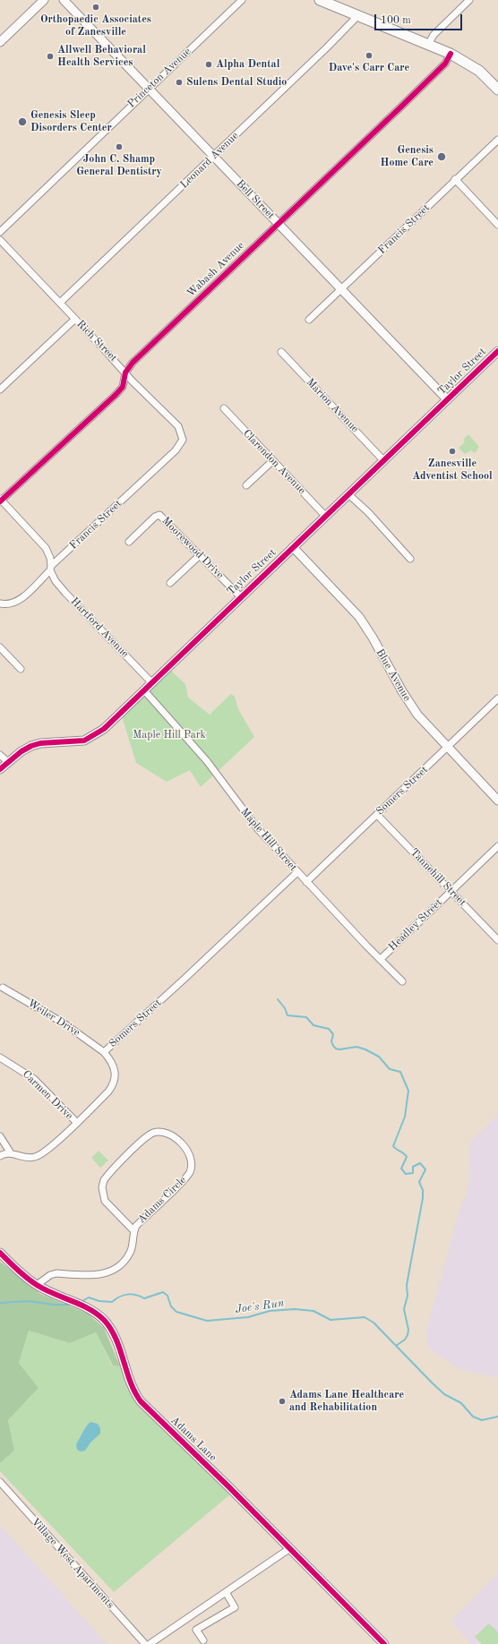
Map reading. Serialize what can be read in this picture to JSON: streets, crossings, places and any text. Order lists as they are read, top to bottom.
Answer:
{
  "streets": {
    "street": [
      "Princeton Avenue",
      "Leonard Avenue",
      "Bell Street",
      "Francis Street",
      "Wabash Avenue",
      "Rich Street",
      "Taylor Street",
      "Marion Avenue",
      "Clarendon Avenue",
      "Moorewood Drive",
      "Hartford Avenue",
      "Blue Avenue",
      "Somers Street",
      "Maple Hill Street",
      "Tannehill Street",
      "Headley Street",
      "Weiler Drive",
      "Carmen Drive",
      "Adams Circle",
      "Adams Lane",
      "Village West Apartments"
    ]
  },
  "crossings": [
    ["Princeton Avenue", "Bell Street"],
    ["Leonard Avenue", "Bell Street"],
    ["Leonard Avenue", "Rich Street"],
    ["Bell Street", "Francis Street"],
    ["Bell Street", "Wabash Avenue"],
    ["Bell Street", "Taylor Street"],
    ["Francis Street", "Rich Street"],
    ["Francis Street", "Hartford Avenue"],
    ["Wabash Avenue", "Rich Street"],
    ["Wabash Avenue", "Hartford Avenue"],
    ["Taylor Street", "Marion Avenue"],
    ["Taylor Street", "Clarendon Avenue"],
    ["Taylor Street", "Moorewood Drive"],
    ["Taylor Street", "Hartford Avenue"],
    ["Taylor Street", "Blue Avenue"],
    ["Taylor Street", "Maple Hill Street"],
    ["Blue Avenue", "Somers Street"],
    ["Somers Street", "Maple Hill Street"],
    ["Somers Street", "Tannehill Street"],
    ["Somers Street", "Weiler Drive"],
    ["Somers Street", "Carmen Drive"],
    ["Maple Hill Street", "Headley Street"],
    ["Tannehill Street", "Headley Street"],
    ["Adams Circle", "Adams Lane"]
  ],
  "water": ["Joe's Run"],
  "parks": ["Maple Hill Park"],
  "places": [
    "Orthopaedic Associates of Zanesville",
    "Dave's Carr Care",
    "Allwell Behavioral Health Services",
    "Alpha Dental",
    "Sulens Dental Studio",
    "Genesis Sleep Disorders Center",
    "John C. Shamp General Dentistry",
    "Genesis Home Care",
    "Zanesville Adventist School",
    "Adams Lane Healthcare and Rehabilitation"
  ],
  "scale_bar": "100 m"
}
